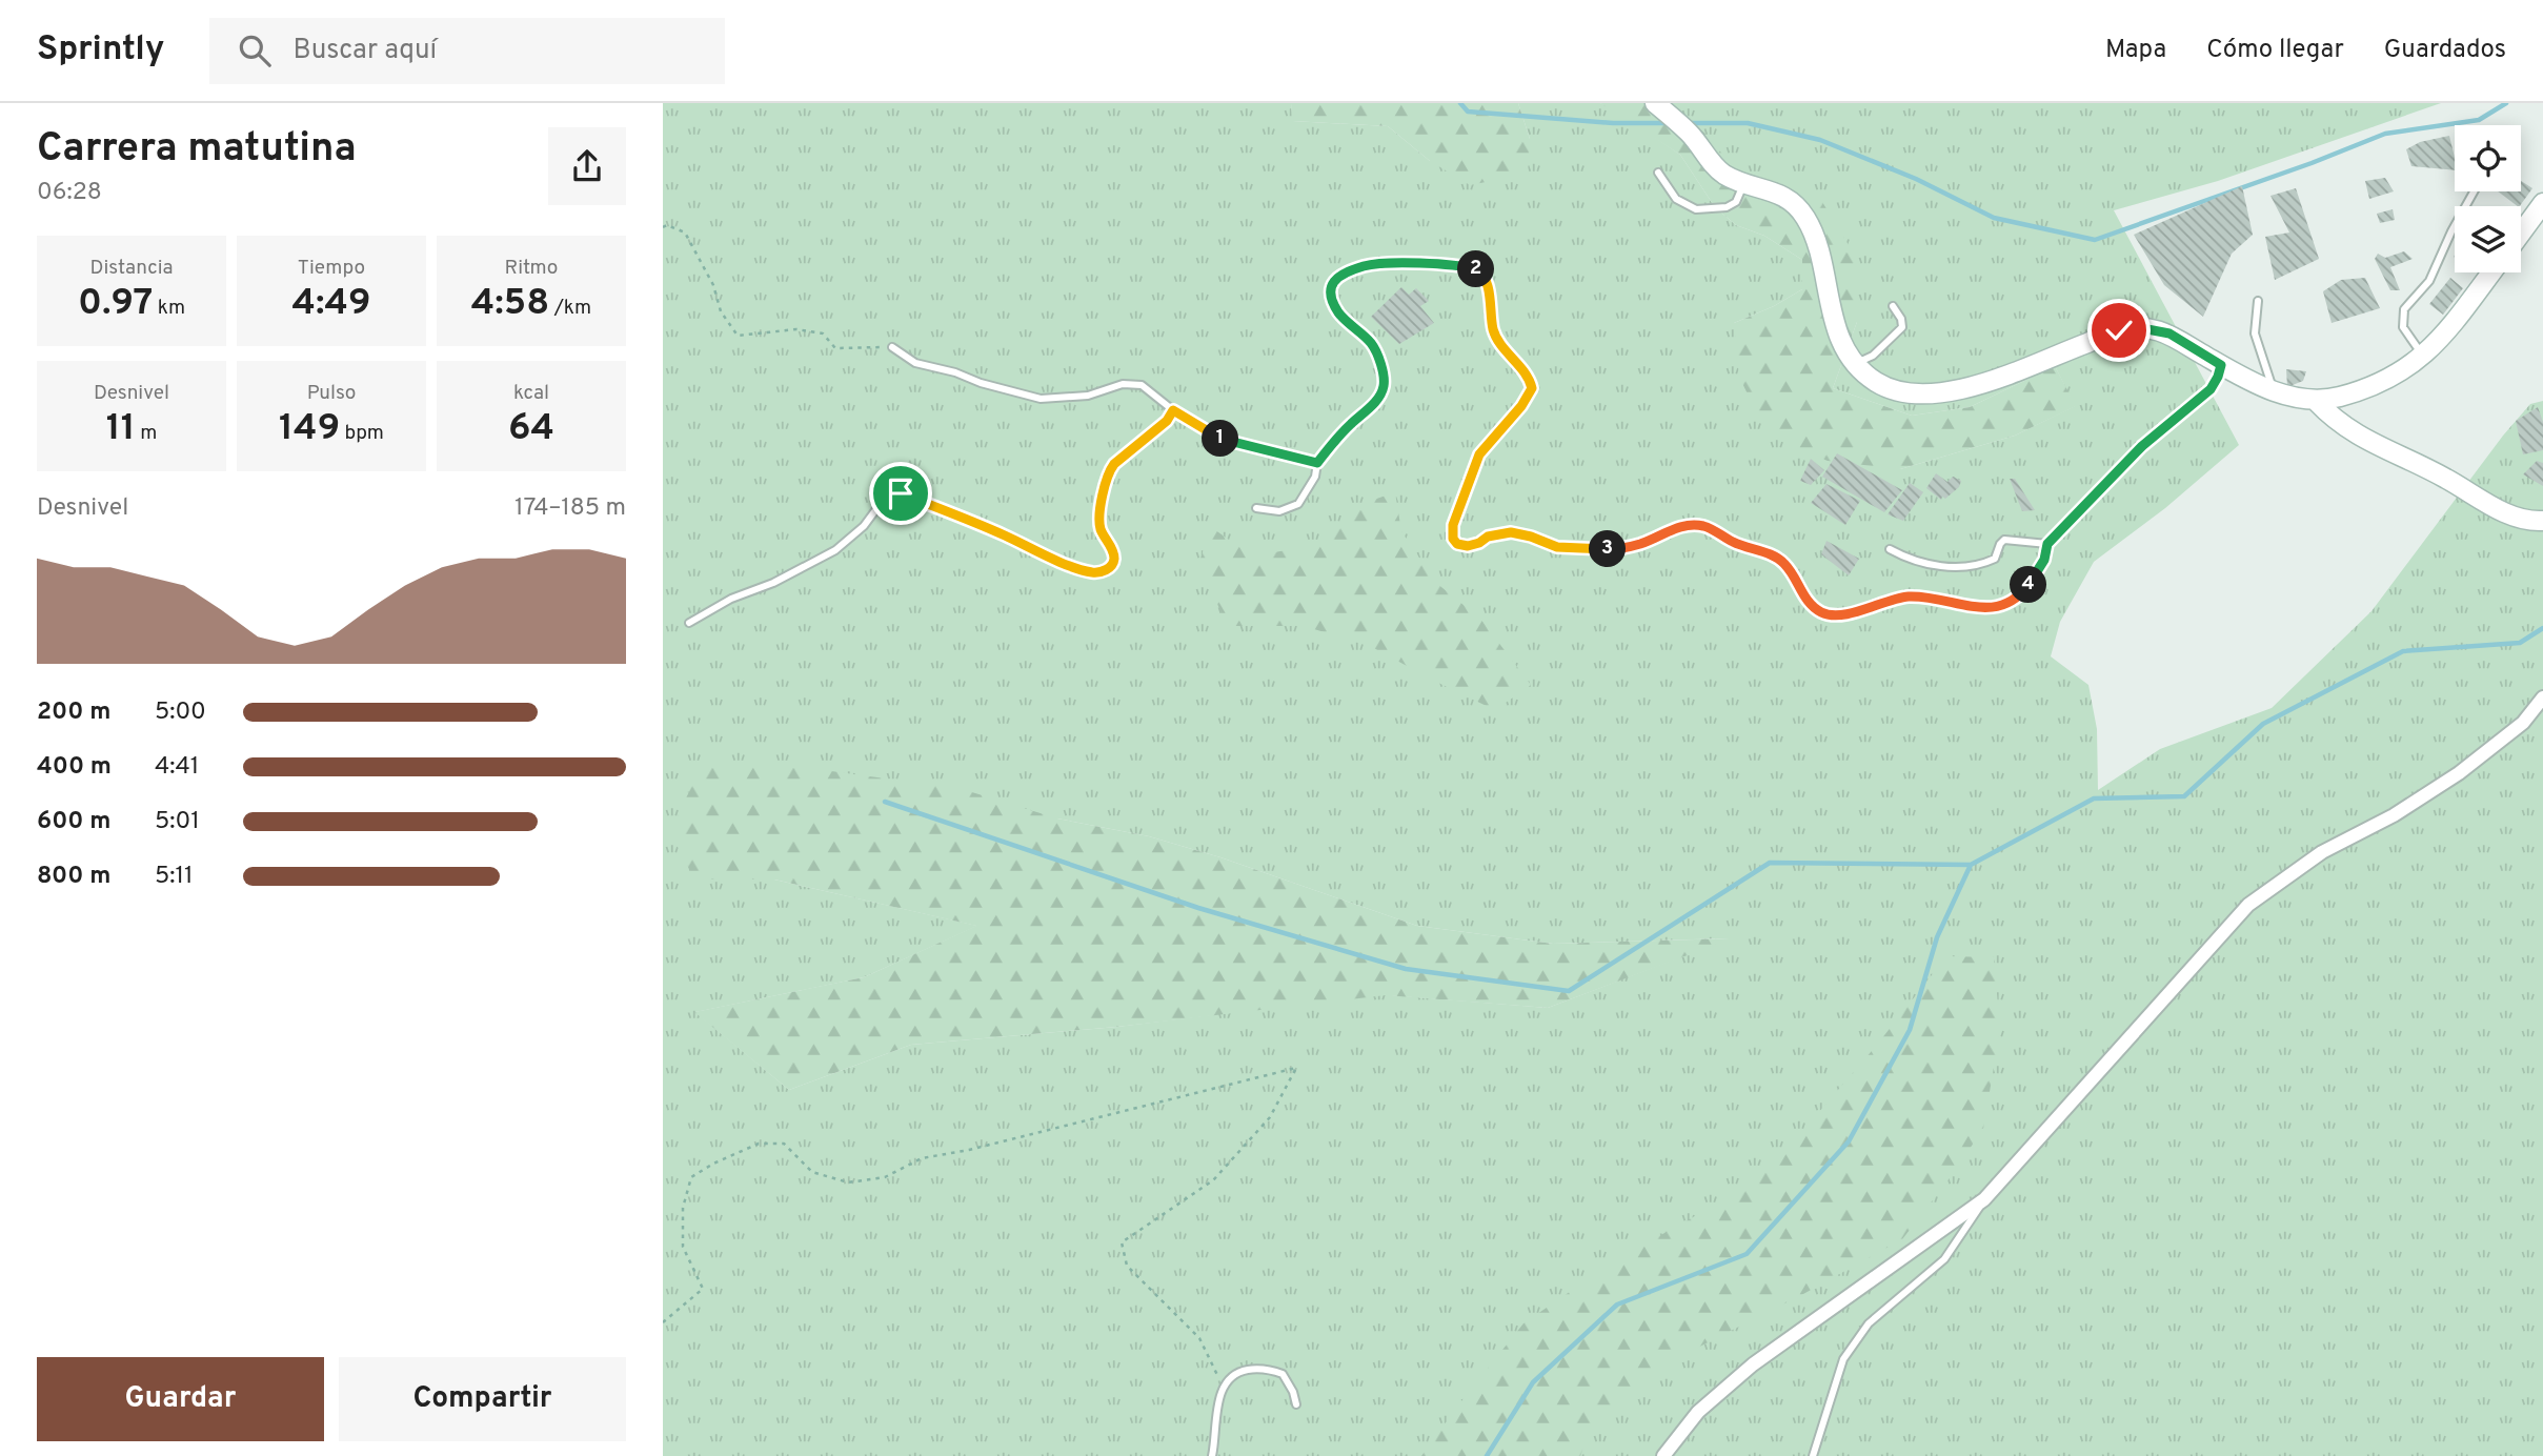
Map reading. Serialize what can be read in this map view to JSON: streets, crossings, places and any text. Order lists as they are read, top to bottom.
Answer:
{
  "page": {
    "header": "Sprintly",
    "search": "Buscar aquí",
    "nav": ["Mapa", "Cómo llegar", "Guardados"],
    "heading": ["Carrera matutina", "06:28"],
    "stats": [
      ["Distancia", "0.97 km"],
      ["Tiempo", "4:49"],
      ["Ritmo", "4:58 /km"],
      ["Desnivel", "11 m"],
      ["Pulso", "149 bpm"],
      ["kcal", "64"]
    ],
    "pins": [
      "2",
      "1",
      "3",
      "4"
    ],
    "chart": ["Desnivel", "174–185 m"],
    "list": [
      {
        "name": "200 m",
        "note": "5:00"
      },
      {
        "name": "400 m",
        "note": "4:41"
      },
      {
        "name": "600 m",
        "note": "5:01"
      },
      {
        "name": "800 m",
        "note": "5:11"
      }
    ],
    "buttons": ["Guardar", "Compartir"]
  }
}
